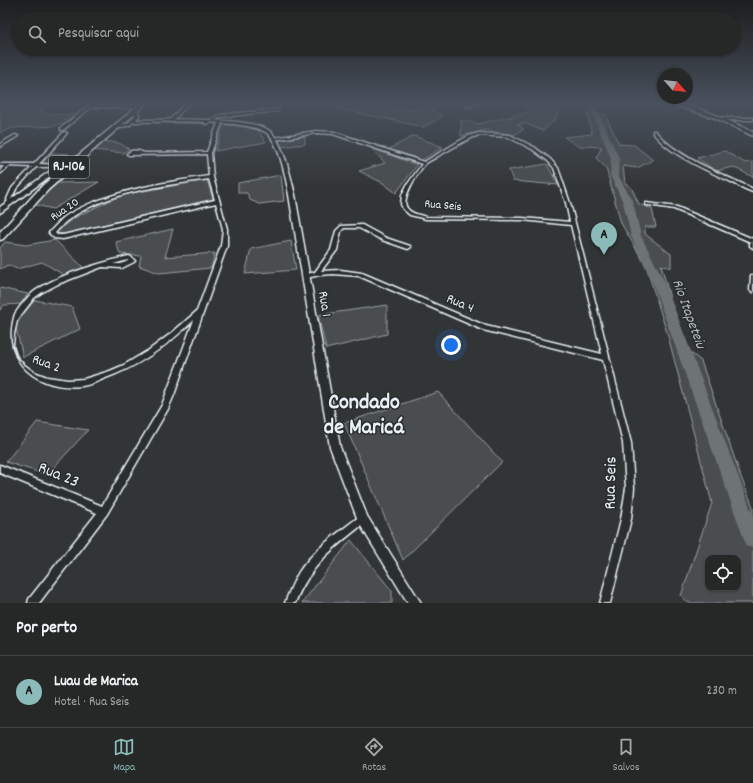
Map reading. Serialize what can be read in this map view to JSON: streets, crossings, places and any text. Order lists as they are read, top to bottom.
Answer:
{
  "streets": {
    "highway": ["RJ-106"],
    "street": [
      "Rua Seis",
      "Rua 20",
      "Rua 1",
      "Rua 4",
      "Rua 2",
      "Rua 23"
    ]
  },
  "crossings": [
    ["Rua Seis", "Rua 4"],
    ["Rua 20", "Rua 2"],
    ["Rua 1", "Rua 4"],
    ["Rua 2", "Rua 23"]
  ],
  "districts": ["Condado de Maricá"],
  "water": ["Rio Itapeteiu"],
  "north": "bottom right",
  "page": {
    "search": "Pesquisar aqui",
    "pins": "A",
    "heading": "Por perto",
    "list": [
      {
        "mark": "A",
        "name": "Luau de Marica",
        "note": "Hotel · Rua Seis",
        "value": "230 m"
      }
    ],
    "nav": ["Mapa", "Rotas", "Salvos"]
  }
}
